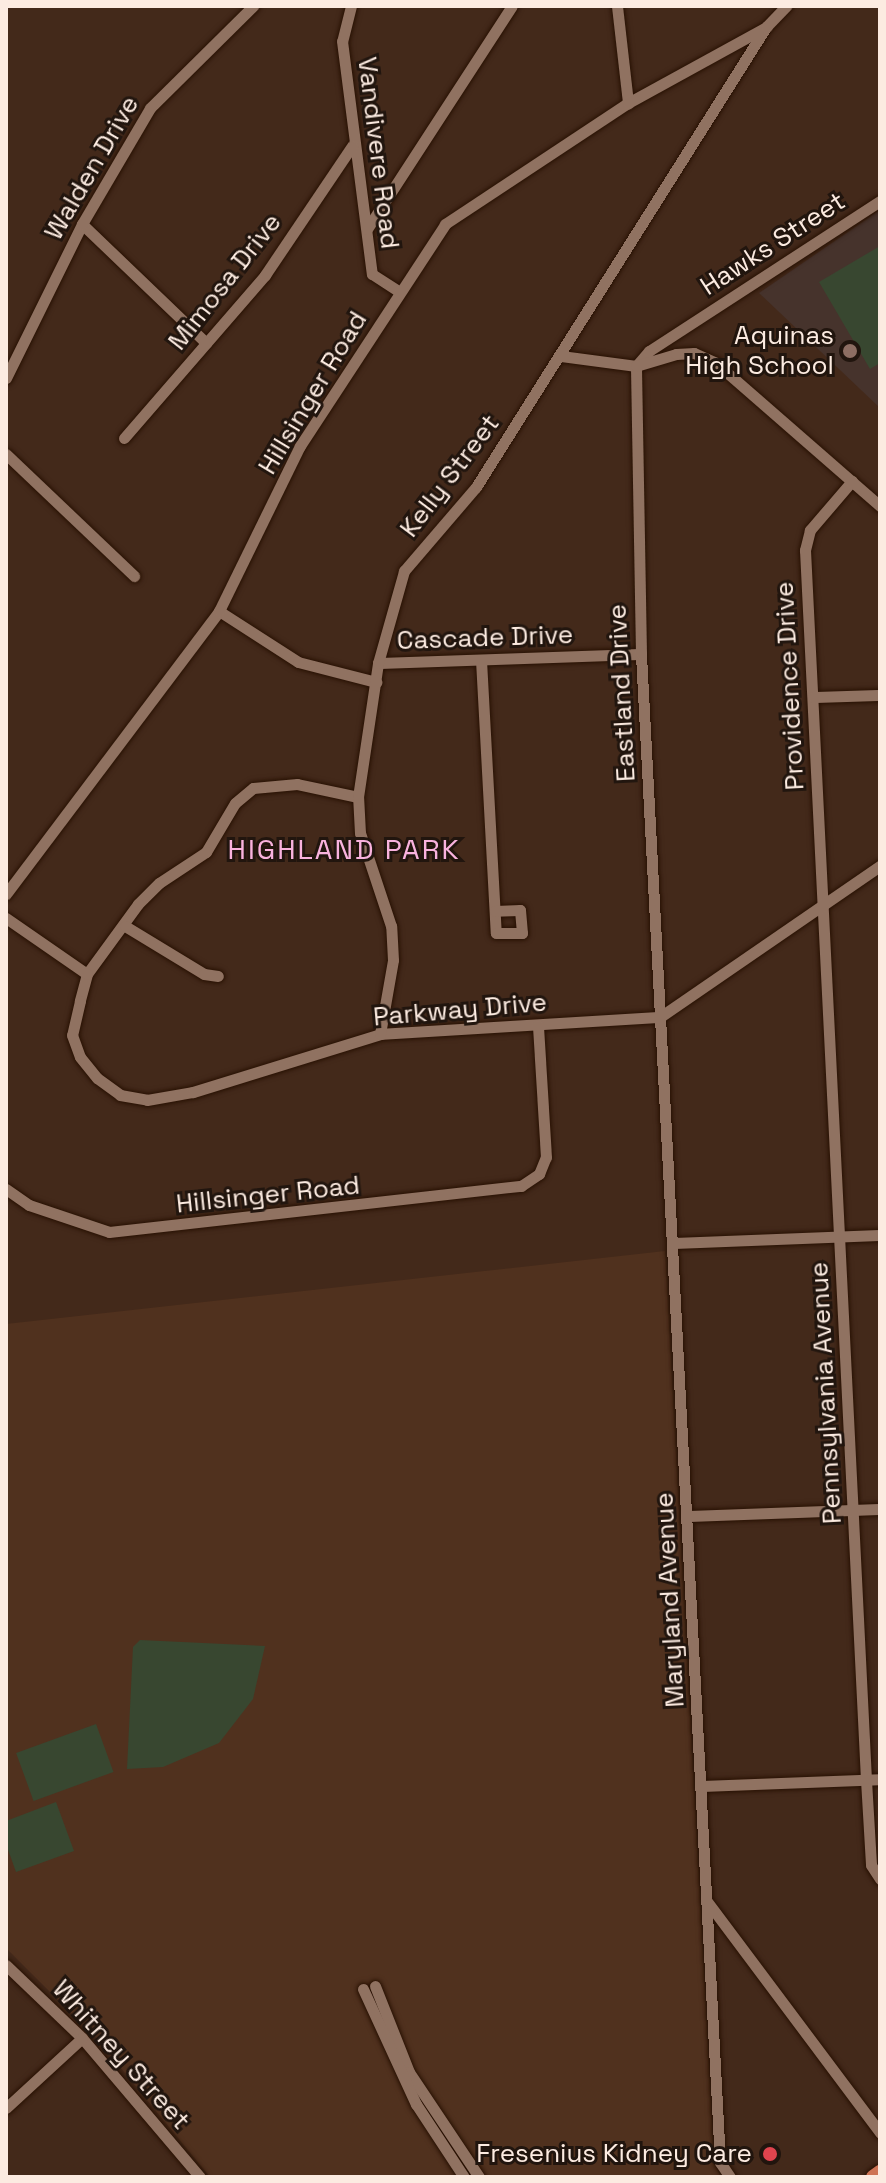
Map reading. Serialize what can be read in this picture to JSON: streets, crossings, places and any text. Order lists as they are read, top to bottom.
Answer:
{
  "streets": {
    "street": [
      "Vandivere Road",
      "Walden Drive",
      "Hawks Street",
      "Mimosa Drive",
      "Hillsinger Road",
      "Kelly Street",
      "Cascade Drive",
      "Providence Drive",
      "Eastland Drive",
      "Parkway Drive",
      "Pennsylvania Avenue",
      "Maryland Avenue",
      "Whitney Street"
    ]
  },
  "crossings": [
    ["Vandivere Road", "Mimosa Drive"],
    ["Vandivere Road", "Hillsinger Road"],
    ["Hawks Street", "Eastland Drive"],
    ["Hillsinger Road", "Kelly Street"],
    ["Hillsinger Road", "Cascade Drive"],
    ["Hillsinger Road", "Parkway Drive"],
    ["Kelly Street", "Cascade Drive"],
    ["Kelly Street", "Parkway Drive"],
    ["Cascade Drive", "Eastland Drive"],
    ["Providence Drive", "Pennsylvania Avenue"],
    ["Eastland Drive", "Parkway Drive"],
    ["Eastland Drive", "Maryland Avenue"],
    ["Parkway Drive", "Maryland Avenue"]
  ],
  "districts": ["HIGHLAND PARK"],
  "places": ["Aquinas High School", "Fresenius Kidney Care"]
}
